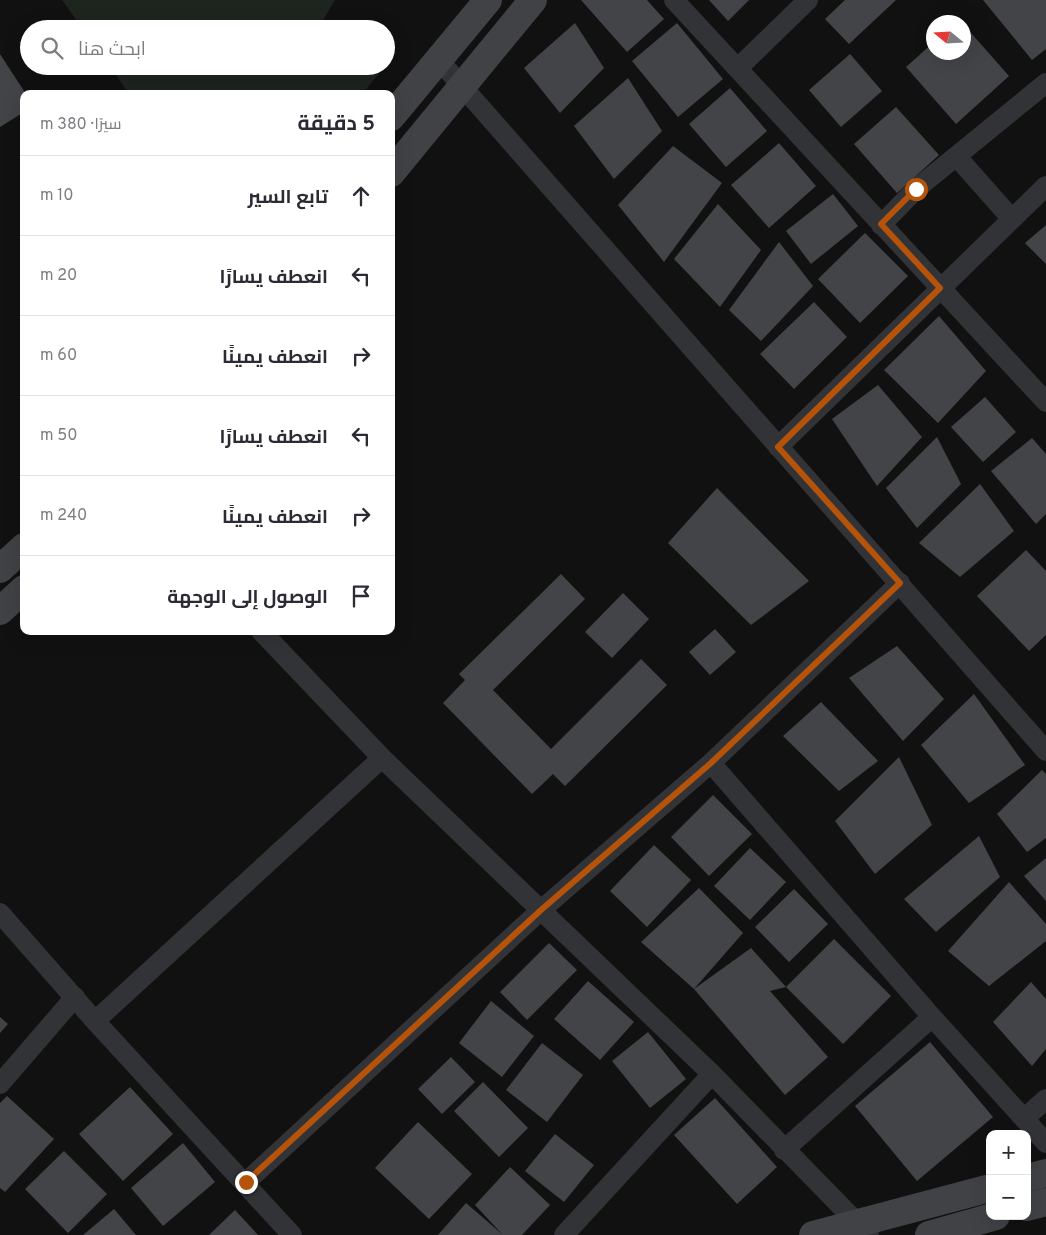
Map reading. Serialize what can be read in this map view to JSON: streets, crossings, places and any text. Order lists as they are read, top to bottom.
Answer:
{
  "north": "left",
  "page": {
    "search": "ابحث هنا",
    "heading": ["5 دقيقة", "سيرًا · 380 m"],
    "list": [
      ["تابع السير", "10 m"],
      ["انعطف يسارًا", "20 m"],
      ["انعطف يمينًا", "60 m"],
      ["انعطف يسارًا", "50 m"],
      ["انعطف يمينًا", "240 m"],
      "الوصول إلى الوجهة"
    ],
    "map_buttons": ["+", "−"]
  }
}
